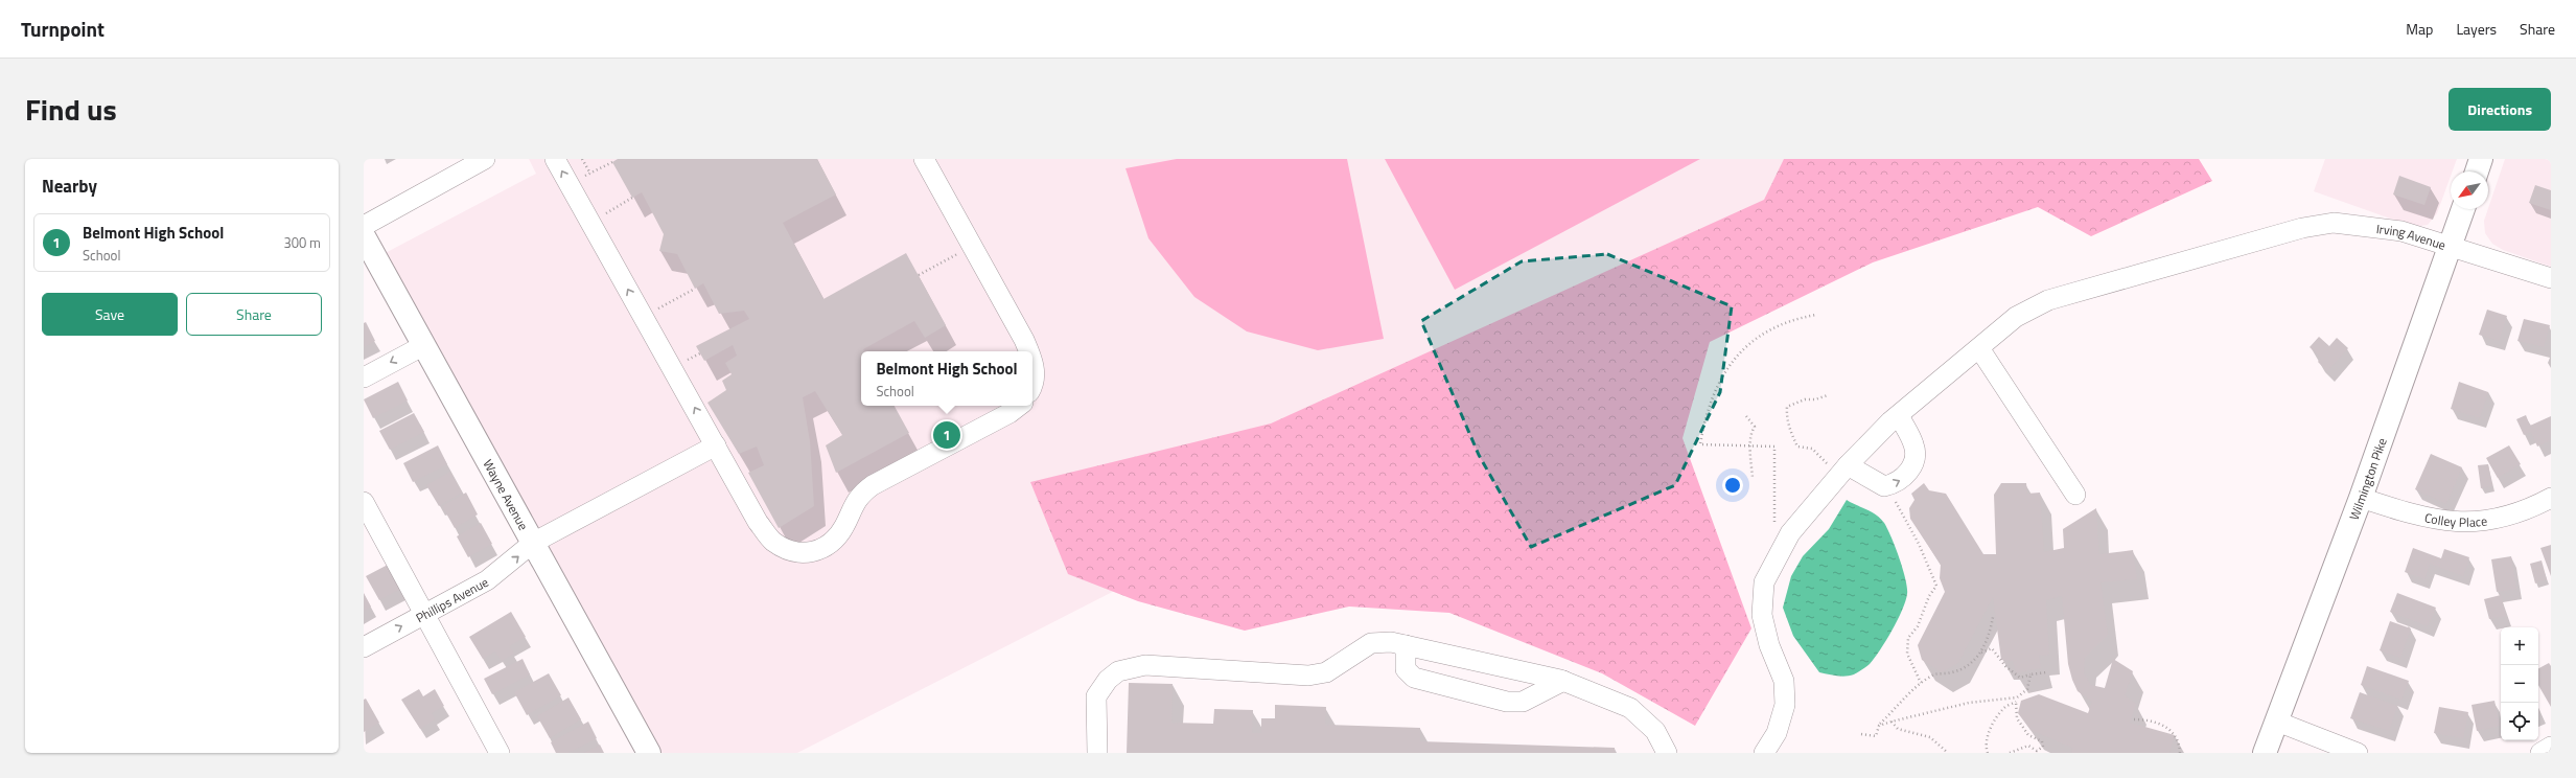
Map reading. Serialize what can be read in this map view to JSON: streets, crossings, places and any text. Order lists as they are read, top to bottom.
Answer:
{
  "streets": {
    "main road": ["Wilmington Pike", "Wayne Avenue"],
    "street": ["Irving Avenue", "Colley Place", "Phillips Avenue"]
  },
  "crossings": [
    ["Irving Avenue", "Wilmington Pike"],
    ["Wilmington Pike", "Colley Place"],
    ["Wayne Avenue", "Phillips Avenue"]
  ],
  "one_way": ["Phillips Avenue"],
  "north": "bottom left",
  "page": {
    "header": "Turnpoint",
    "nav": ["Map", "Layers", "Share"],
    "title": "Find us",
    "buttons": [
      "Directions",
      ["Save", "Share"]
    ],
    "heading": "Nearby",
    "list": [
      {
        "mark": "1",
        "name": "Belmont High School",
        "note": "School",
        "value": "300 m"
      }
    ],
    "popup": ["Belmont High School", "School"],
    "pins": "1",
    "map_buttons": ["+", "−"]
  }
}
